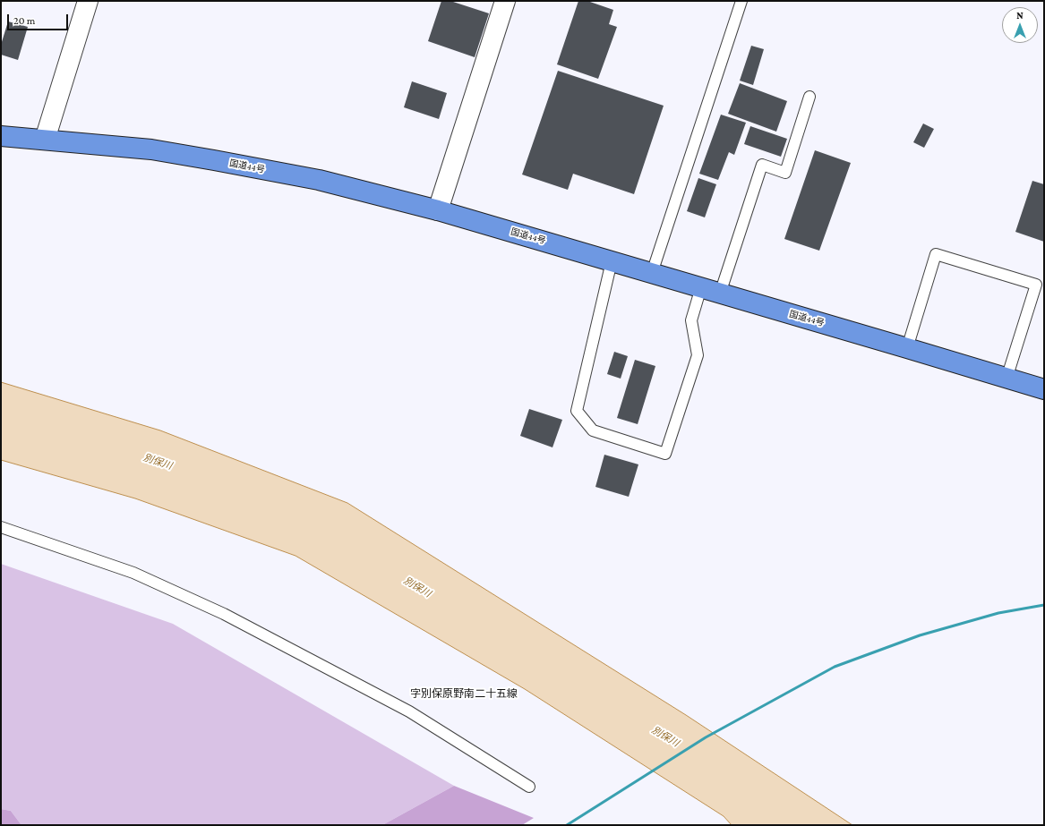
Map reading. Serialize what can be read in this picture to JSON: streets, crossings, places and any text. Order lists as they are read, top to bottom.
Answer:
{
  "streets": {
    "highway": ["国道44号"]
  },
  "districts": ["字別保原野南二十五線"],
  "water": ["別保川"],
  "scale_bar": "20 m",
  "north": "top"
}
